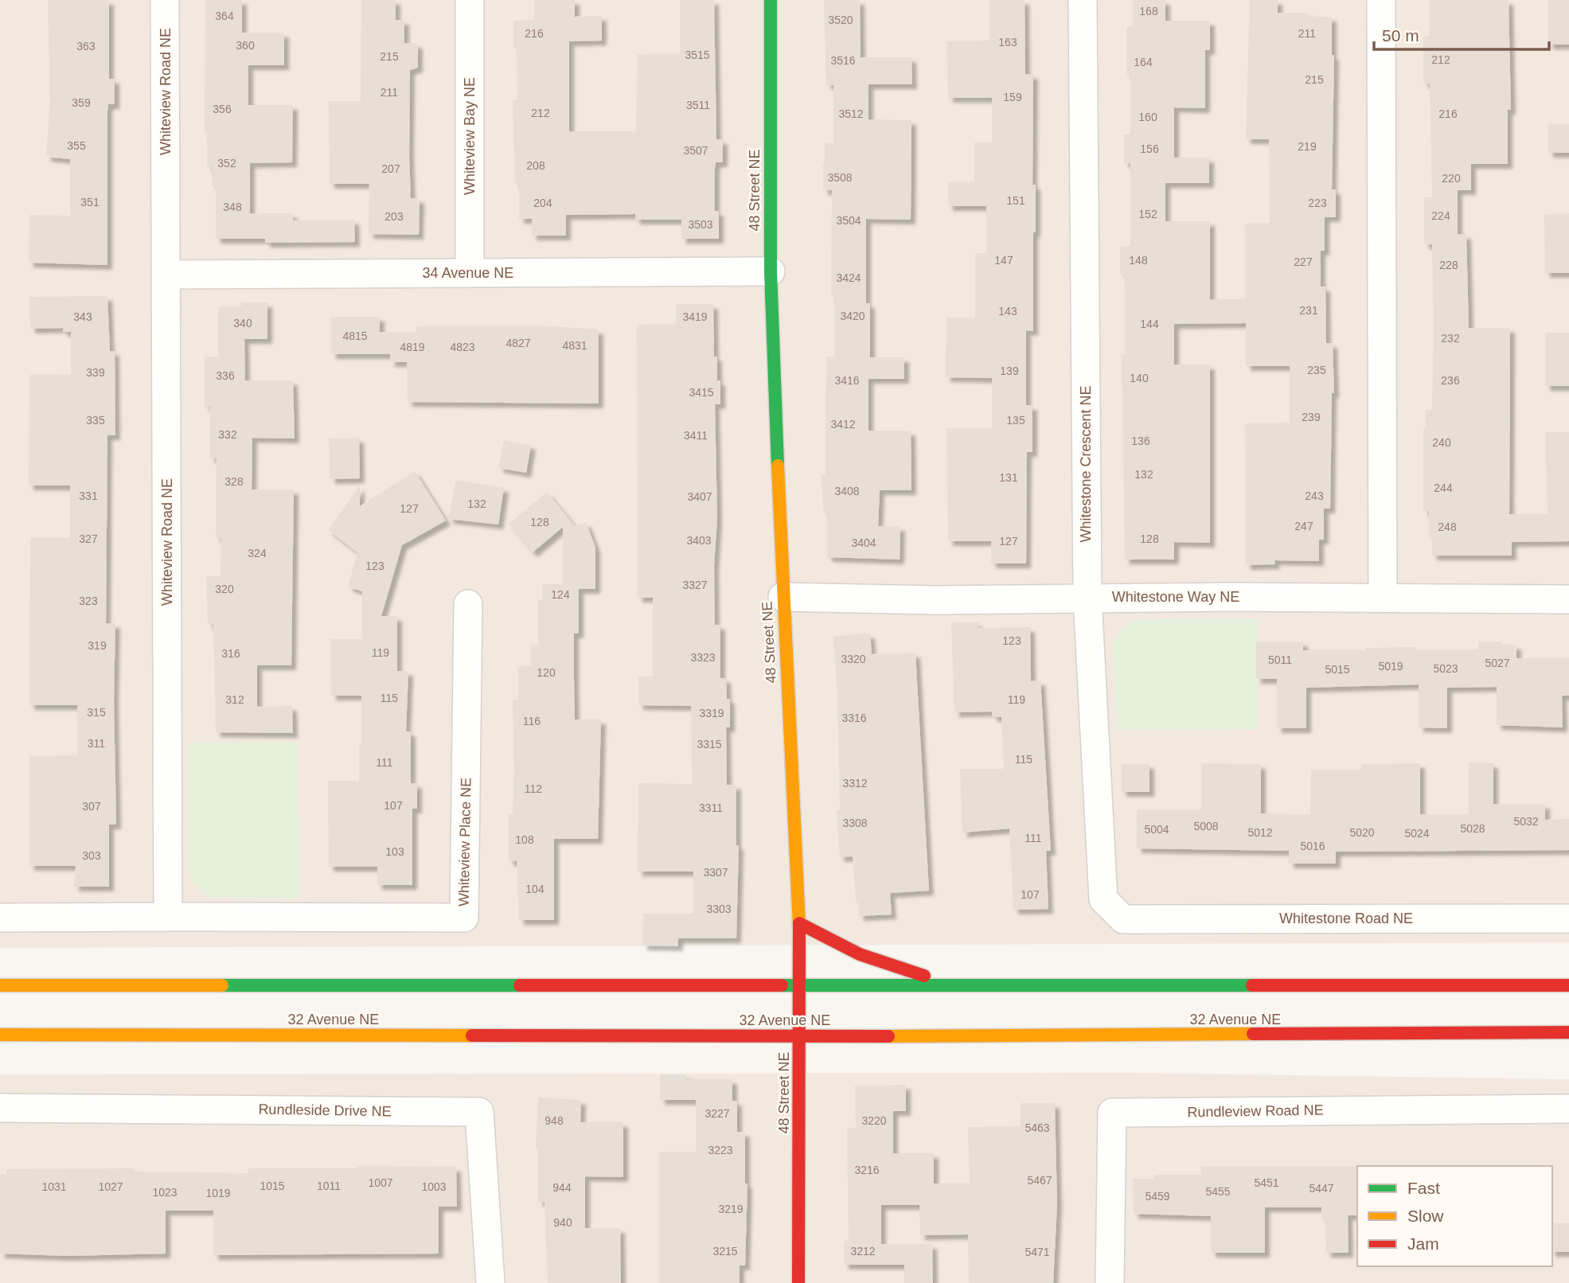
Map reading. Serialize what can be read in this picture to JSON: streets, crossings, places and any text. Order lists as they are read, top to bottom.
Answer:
{
  "streets": {
    "main road": ["48 Street NE", "32 Avenue NE"],
    "street": [
      "Whiteview Road NE",
      "Whiteview Bay NE",
      "34 Avenue NE",
      "Whitestone Crescent NE",
      "Whitestone Way NE",
      "Whiteview Place NE",
      "Whitestone Road NE",
      "Rundleside Drive NE",
      "Rundleview Road NE"
    ]
  },
  "crossings": [
    ["Whiteview Road NE", "34 Avenue NE"],
    ["Whiteview Road NE", "Whiteview Place NE"],
    ["Whiteview Bay NE", "34 Avenue NE"],
    ["48 Street NE", "34 Avenue NE"],
    ["48 Street NE", "Whitestone Way NE"],
    ["48 Street NE", "32 Avenue NE"],
    ["Whitestone Crescent NE", "Whitestone Way NE"],
    ["Whitestone Crescent NE", "Whitestone Road NE"]
  ],
  "house_numbers": [
    "168",
    "364",
    "3520",
    "216",
    "211",
    "163",
    "360",
    "363",
    "3515",
    "215",
    "212",
    "3516",
    "164",
    "215",
    "211",
    "159",
    "359",
    "3511",
    "356",
    "212",
    "3512",
    "216",
    "160",
    "355",
    "219",
    "156",
    "3507",
    "352",
    "208",
    "207",
    "3508",
    "220",
    "151",
    "351",
    "204",
    "223",
    "348",
    "152",
    "224",
    "203",
    "3504",
    "3503",
    "147",
    "148",
    "227",
    "228",
    "3424",
    "231",
    "143",
    "3420",
    "343",
    "3419",
    "340",
    "144",
    "4815",
    "232",
    "4827",
    "4831",
    "4819",
    "4823",
    "235",
    "139",
    "339",
    "336",
    "140",
    "3416",
    "236",
    "3415",
    "239",
    "335",
    "135",
    "3412",
    "332",
    "3411",
    "136",
    "240",
    "132",
    "131",
    "328",
    "244",
    "3408",
    "331",
    "243",
    "3407",
    "132",
    "127",
    "128",
    "247",
    "248",
    "327",
    "128",
    "3403",
    "127",
    "3404",
    "324",
    "123",
    "3327",
    "320",
    "124",
    "323",
    "123",
    "319",
    "119",
    "316",
    "3323",
    "3320",
    "5011",
    "5027",
    "5019",
    "5023",
    "5015",
    "120",
    "115",
    "312",
    "119",
    "315",
    "3319",
    "3316",
    "116",
    "311",
    "3315",
    "115",
    "111",
    "3312",
    "112",
    "107",
    "307",
    "3311",
    "5032",
    "3308",
    "5008",
    "5028",
    "5004",
    "5012",
    "5020",
    "5024",
    "111",
    "108",
    "5016",
    "103",
    "303",
    "3307",
    "104",
    "107",
    "3303",
    "3227",
    "948",
    "3220",
    "5463",
    "3223",
    "3216",
    "5467",
    "1007",
    "5451",
    "1015",
    "1011",
    "1031",
    "1027",
    "1003",
    "944",
    "5447",
    "5455",
    "1023",
    "1019",
    "5459",
    "3219",
    "940",
    "3215",
    "3212",
    "5471"
  ],
  "legend": ["Fast", "Slow", "Jam"],
  "scale_bar": "50 m"
}
